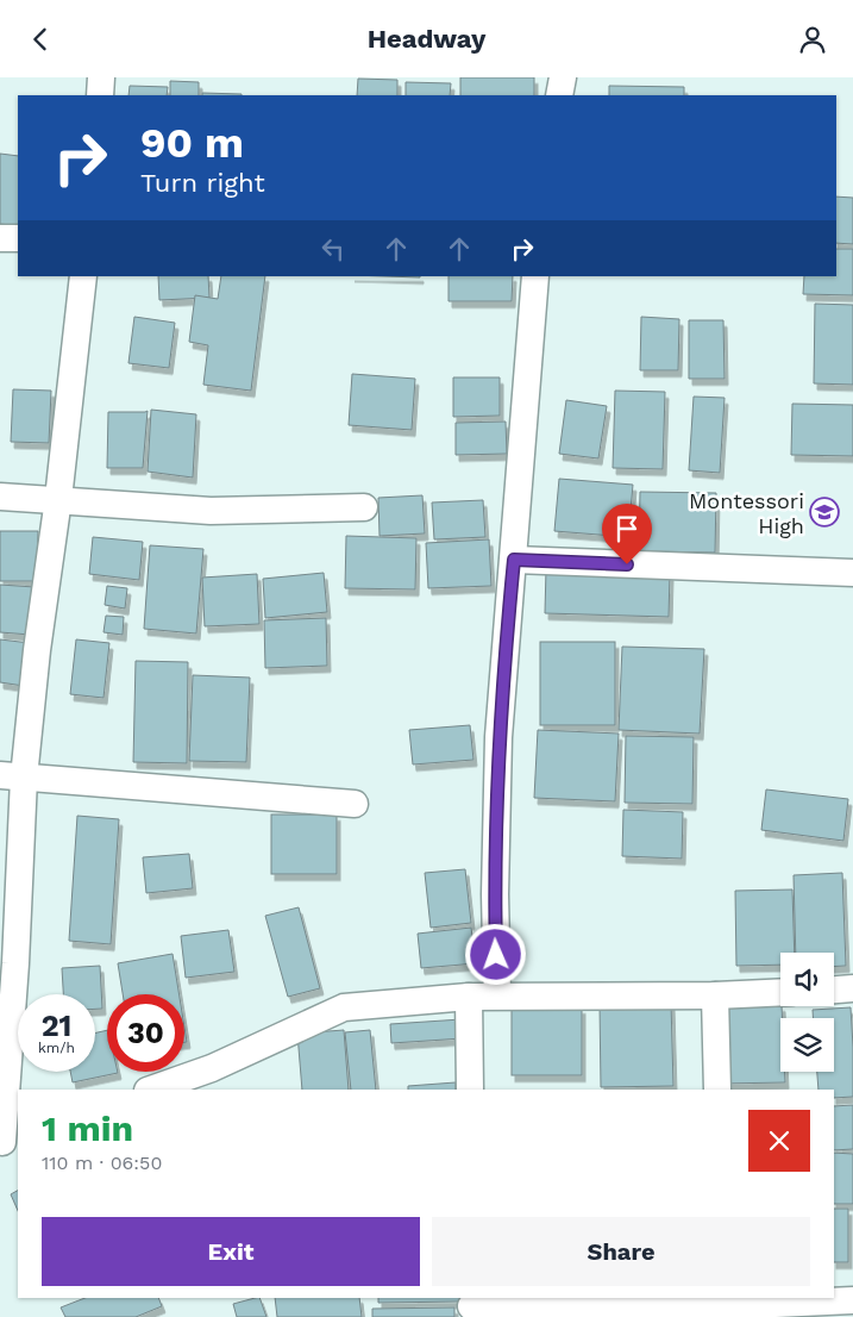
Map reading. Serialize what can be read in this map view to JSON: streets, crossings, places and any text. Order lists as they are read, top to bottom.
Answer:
{
  "places": {
    "school or university": ["Montessori High"]
  },
  "page": {
    "header": "Headway",
    "turn": ["90 m", "Turn right"],
    "speed": "21 km/h",
    "limit": "30",
    "heading": ["1 min", "110 m · 06:50"],
    "buttons": ["Exit", "Share"]
  }
}
